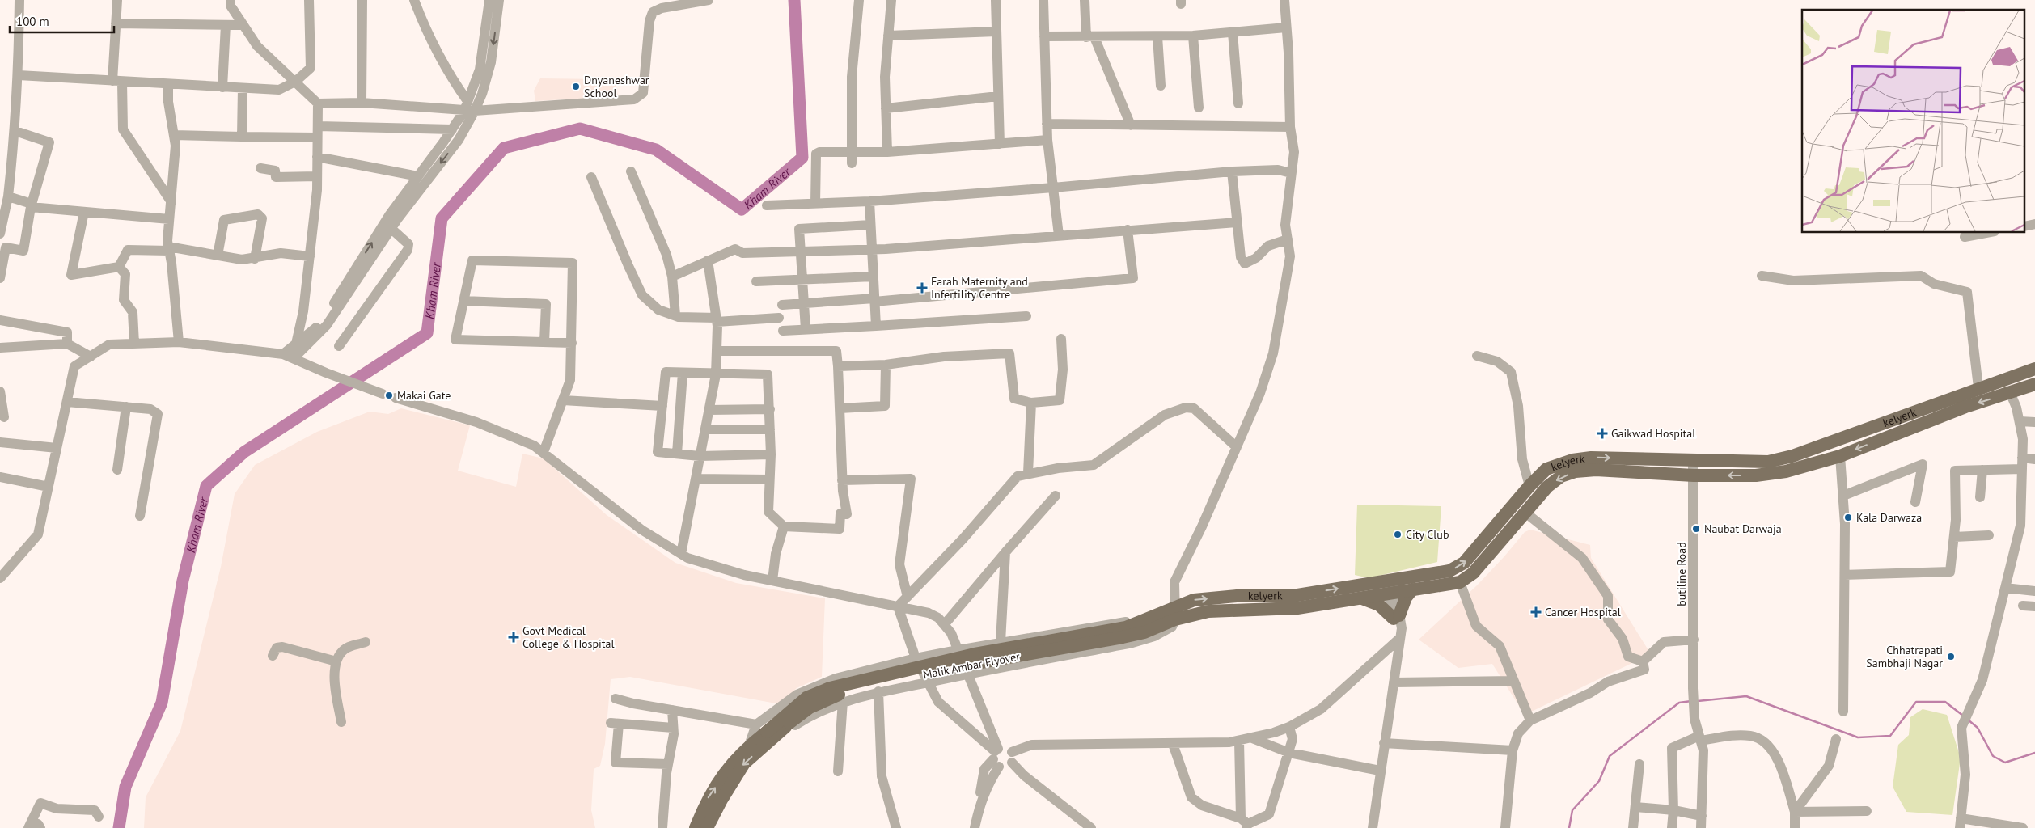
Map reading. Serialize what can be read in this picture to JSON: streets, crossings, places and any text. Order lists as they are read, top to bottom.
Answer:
{
  "streets": {
    "main road": ["kelyerk", "Malik Ambar Flyover"],
    "street": ["butiline Road"]
  },
  "crossings": [
    ["kelyerk", "butiline Road"],
    ["kelyerk", "Malik Ambar Flyover"]
  ],
  "water": ["Kham River"],
  "places": {
    "other": [
      "Dnyaneshwar School",
      "Makai Gate",
      "Kala Darwaza",
      "Naubat Darwaja",
      "City Club",
      "Chhatrapati Sambhaji Nagar"
    ],
    "health": [
      "Farah Maternity and Infertility Centre",
      "Gaikwad Hospital",
      "Cancer Hospital",
      "Govt Medical College & Hospital"
    ]
  },
  "scale_bar": "100 m"
}
